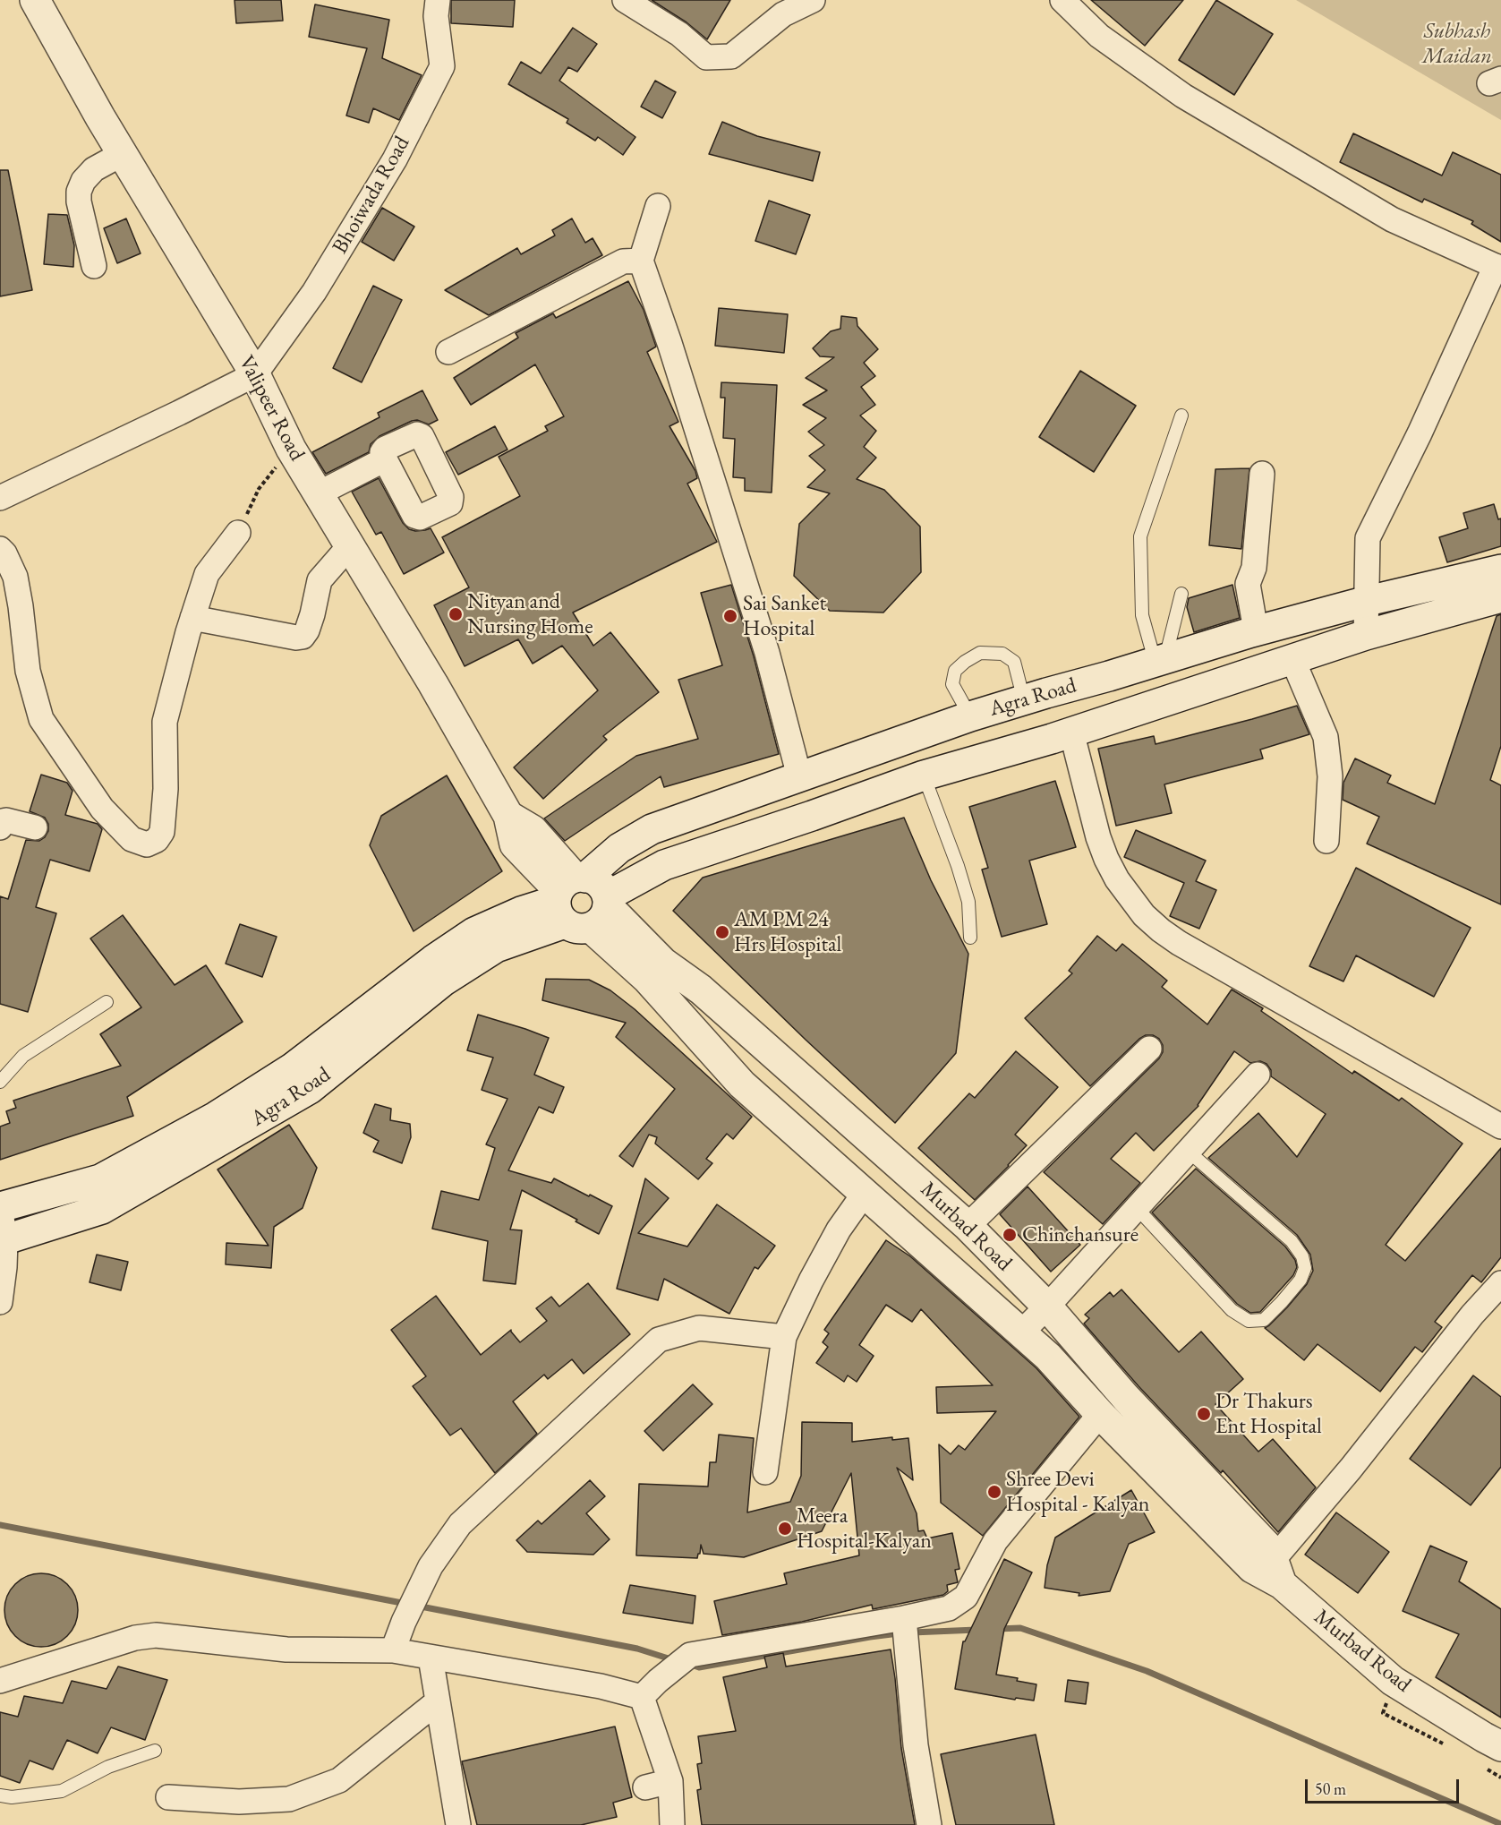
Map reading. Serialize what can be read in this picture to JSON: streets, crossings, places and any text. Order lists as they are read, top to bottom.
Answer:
{
  "streets": {
    "main road": ["Valipeer Road", "Agra Road", "Murbad Road"],
    "street": ["Bhoiwada Road"]
  },
  "crossings": [
    ["Bhoiwada Road", "Valipeer Road"],
    ["Valipeer Road", "Agra Road"],
    ["Valipeer Road", "Murbad Road"],
    ["Agra Road", "Murbad Road"]
  ],
  "parks": ["Subhash Maidan"],
  "places": [
    "Nityan and Nursing Home",
    "Sai Sanket Hospital",
    "AM PM 24 Hrs Hospital",
    "Chinchansure",
    "Dr Thakurs Ent Hospital",
    "Shree Devi Hospital - Kalyan",
    "Meera Hospital-Kalyan"
  ],
  "scale_bar": "50 m"
}
